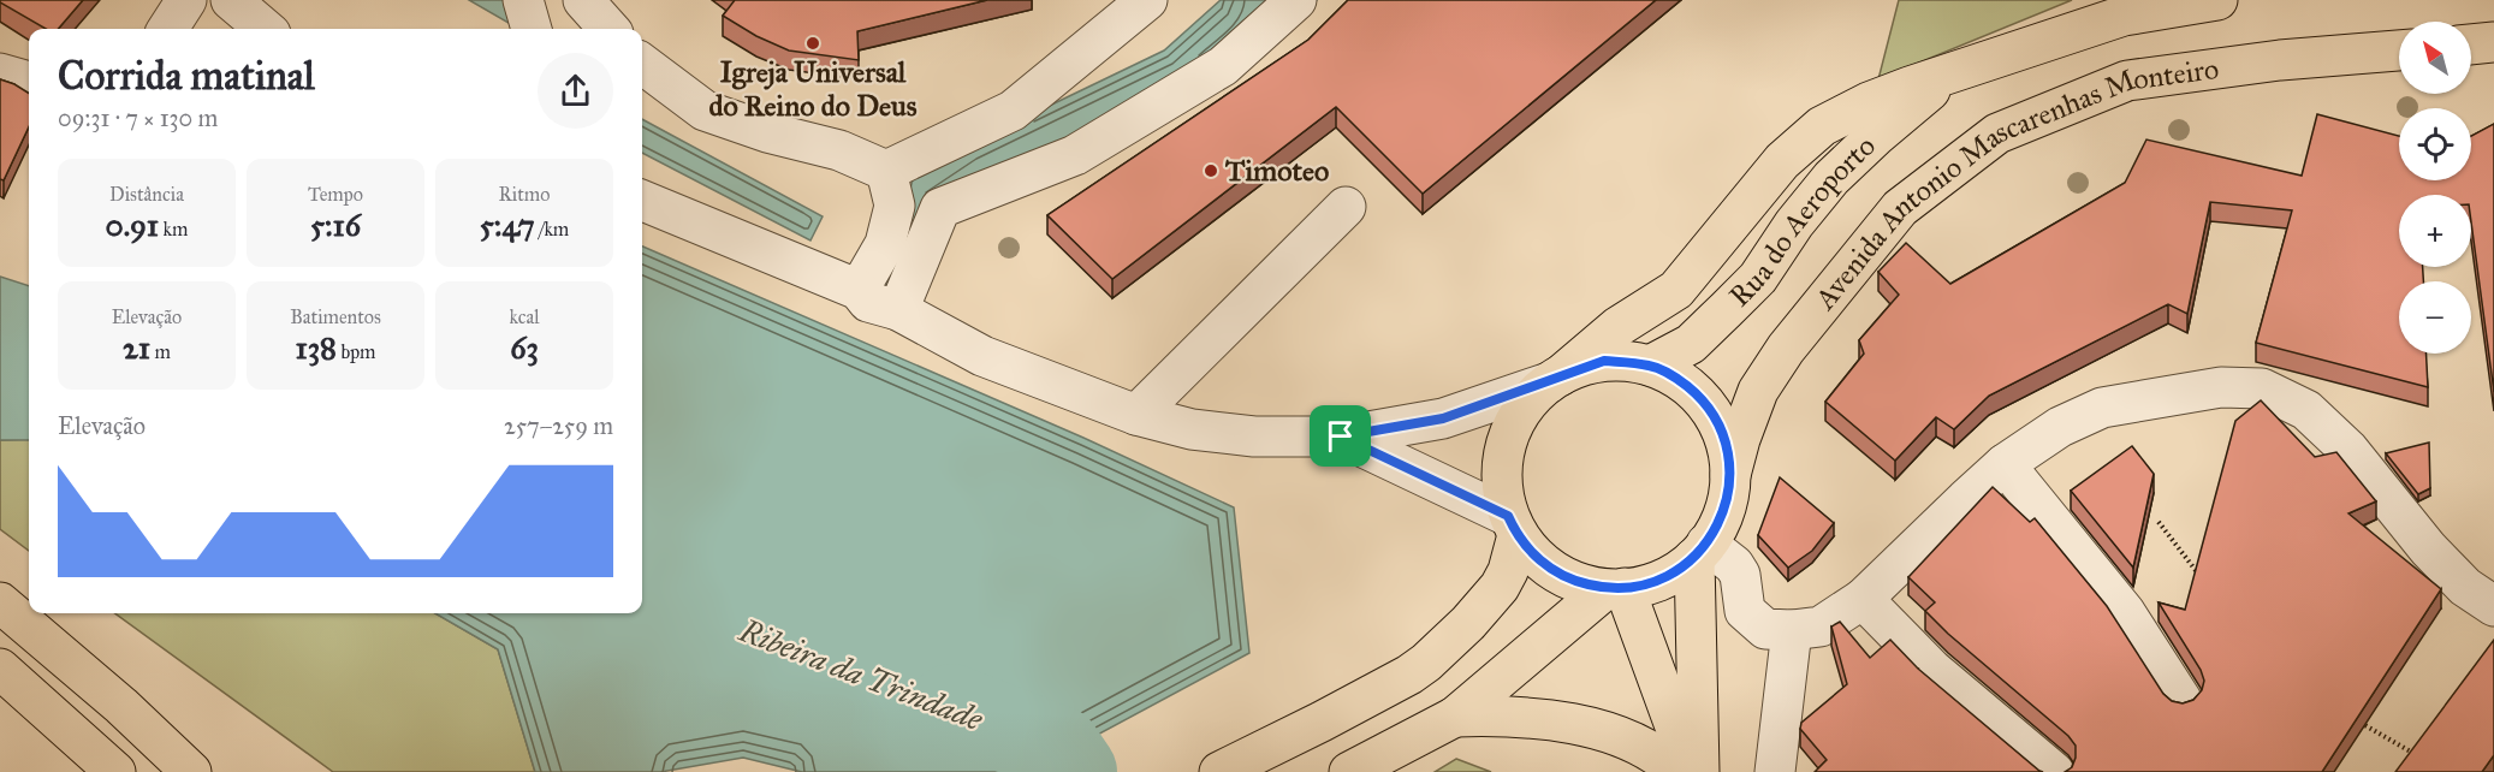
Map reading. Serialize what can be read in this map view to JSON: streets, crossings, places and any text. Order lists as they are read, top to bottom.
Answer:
{
  "streets": {
    "main road": ["Avenida Antonio Mascarenhas Monteiro", "Rua do Aeroporto"]
  },
  "crossings": [
    ["Avenida Antonio Mascarenhas Monteiro", "Rua do Aeroporto"]
  ],
  "water": ["Ribeira da Trindade"],
  "places": ["Igreja Universal do Reino do Deus", "Timoteo"],
  "north": "top left",
  "page": {
    "map_buttons": ["+", "−"],
    "heading": ["Corrida matinal", "09:31 · 7 × 130 m"],
    "stats": [
      ["Distância", "0.91 km"],
      ["Tempo", "5:16"],
      ["Ritmo", "5:47 /km"],
      ["Elevação", "21 m"],
      ["Batimentos", "138 bpm"],
      ["kcal", "63"]
    ],
    "chart": ["Elevação", "257–259 m"]
  }
}
